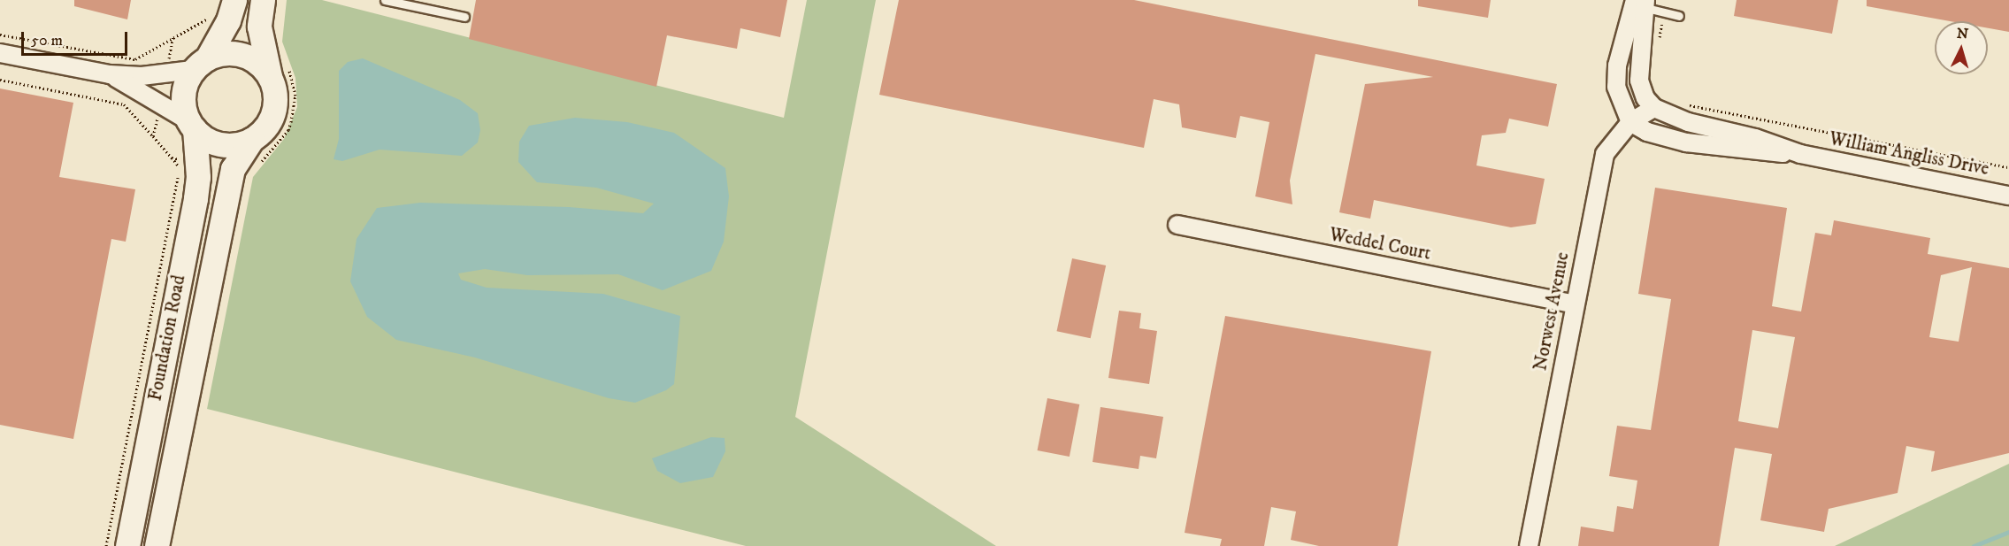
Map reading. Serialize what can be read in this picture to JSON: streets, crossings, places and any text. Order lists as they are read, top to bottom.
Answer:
{
  "streets": {
    "street": [
      "William Angliss Drive",
      "Weddel Court",
      "Norwest Avenue",
      "Foundation Road"
    ]
  },
  "crossings": [
    ["William Angliss Drive", "Norwest Avenue"],
    ["Weddel Court", "Norwest Avenue"]
  ],
  "scale_bar": "50 m",
  "north": "top"
}
